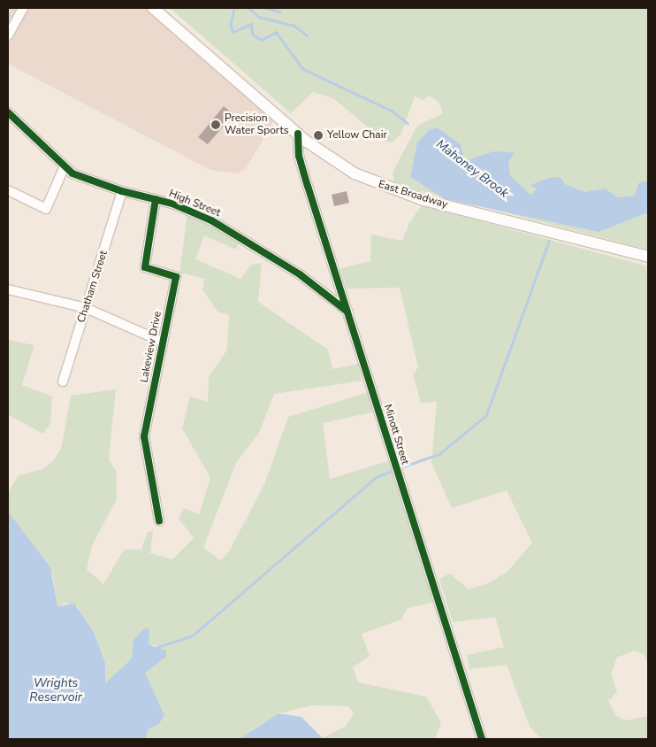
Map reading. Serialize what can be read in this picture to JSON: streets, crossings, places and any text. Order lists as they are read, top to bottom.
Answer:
{
  "streets": {
    "main road": ["East Broadway"],
    "street": [
      "High Street",
      "Chatham Street",
      "Lakeview Drive",
      "Minott Street"
    ]
  },
  "crossings": [
    ["East Broadway", "Minott Street"],
    ["High Street", "Chatham Street"],
    ["High Street", "Lakeview Drive"],
    ["High Street", "Minott Street"]
  ],
  "water": ["Mahoney Brook", "Wrights Reservoir"],
  "places": ["Precision Water Sports", "Yellow Chair"]
}
